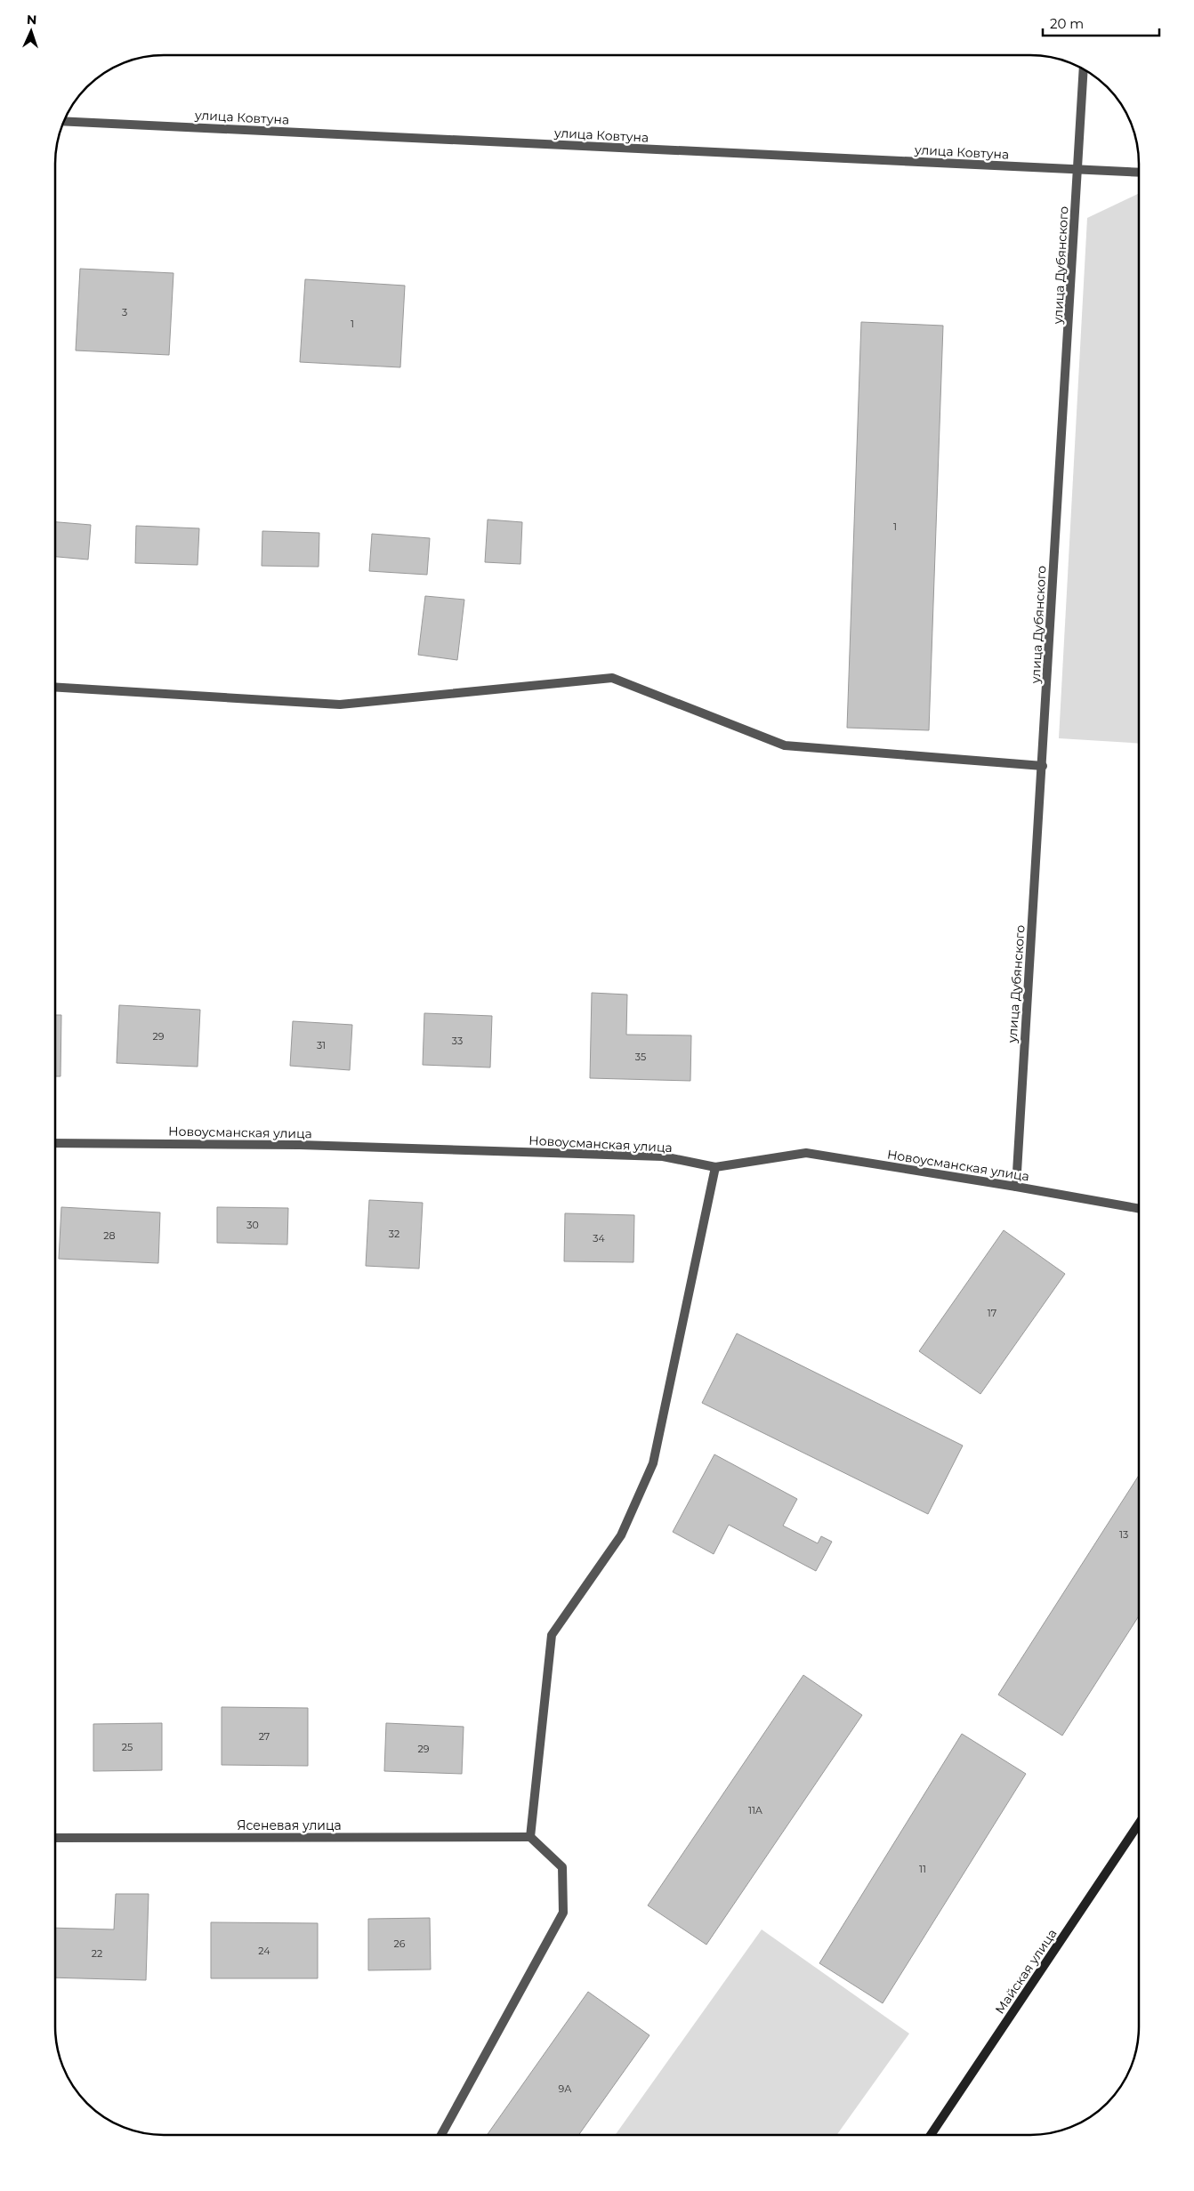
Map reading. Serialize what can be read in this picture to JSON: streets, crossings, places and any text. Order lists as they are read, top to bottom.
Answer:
{
  "streets": {
    "street": [
      "улица Ковтуна",
      "улица Дубянского",
      "Новоусманская улица",
      "Ясеневая улица",
      "Майская улица"
    ]
  },
  "crossings": [
    ["улица Ковтуна", "улица Дубянского"],
    ["улица Дубянского", "Новоусманская улица"]
  ],
  "house_numbers": [
    "3",
    "1",
    "1",
    "29",
    "33",
    "31",
    "35",
    "30",
    "32",
    "28",
    "34",
    "17",
    "13",
    "27",
    "25",
    "29",
    "11А",
    "11",
    "26",
    "24",
    "22",
    "9А"
  ],
  "scale_bar": "20 m",
  "north": "top"
}
